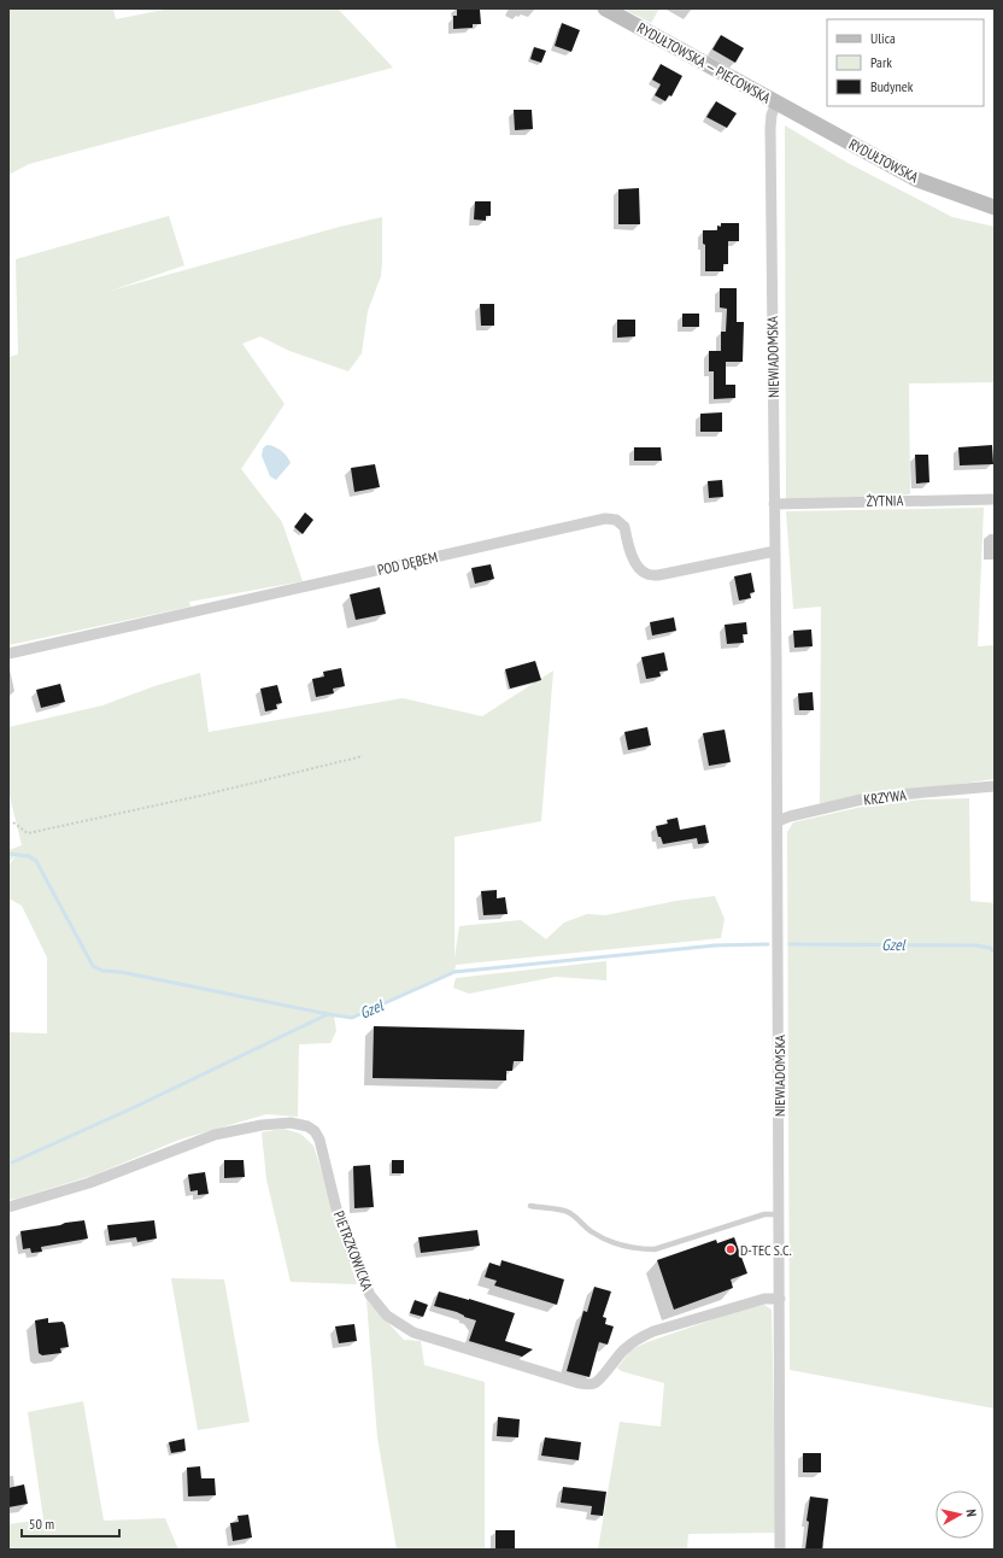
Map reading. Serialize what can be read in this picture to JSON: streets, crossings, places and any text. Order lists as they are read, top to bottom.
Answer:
{
  "streets": {
    "street": [
      "RYDUŁTOWSKA — PIECOWSKA",
      "RYDUŁTOWSKA",
      "NIEWIADOMSKA",
      "ŻYTNIA",
      "POD DĘBEM",
      "KRZYWA",
      "PIETRZKOWICKA"
    ]
  },
  "crossings": [
    ["RYDUŁTOWSKA — PIECOWSKA", "RYDUŁTOWSKA"],
    ["RYDUŁTOWSKA — PIECOWSKA", "NIEWIADOMSKA"],
    ["RYDUŁTOWSKA", "NIEWIADOMSKA"],
    ["NIEWIADOMSKA", "ŻYTNIA"],
    ["NIEWIADOMSKA", "POD DĘBEM"],
    ["NIEWIADOMSKA", "KRZYWA"],
    ["NIEWIADOMSKA", "PIETRZKOWICKA"]
  ],
  "water": ["Gzel"],
  "places": ["D-TEC S.C."],
  "legend": ["Ulica", "Park", "Budynek"],
  "scale_bar": "50 m",
  "north": "right"
}
